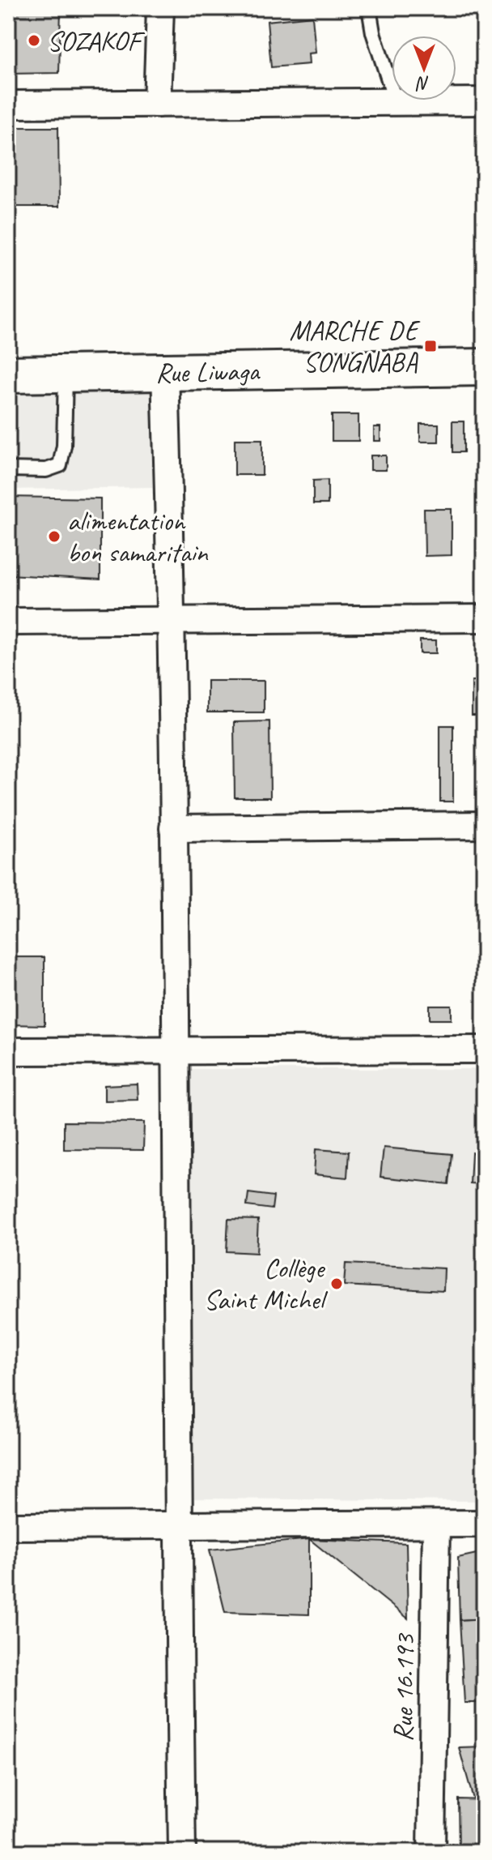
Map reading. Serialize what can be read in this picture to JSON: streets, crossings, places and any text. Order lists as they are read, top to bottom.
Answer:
{
  "streets": {
    "main road": ["Rue Liwaga"],
    "street": ["Rue 16.193"]
  },
  "places": {
    "other": ["SOZAKOF", "alimentation bon samaritain", "Collège Saint Michel"],
    "transit": ["MARCHE DE SONGNABA"]
  },
  "north": "bottom"
}
